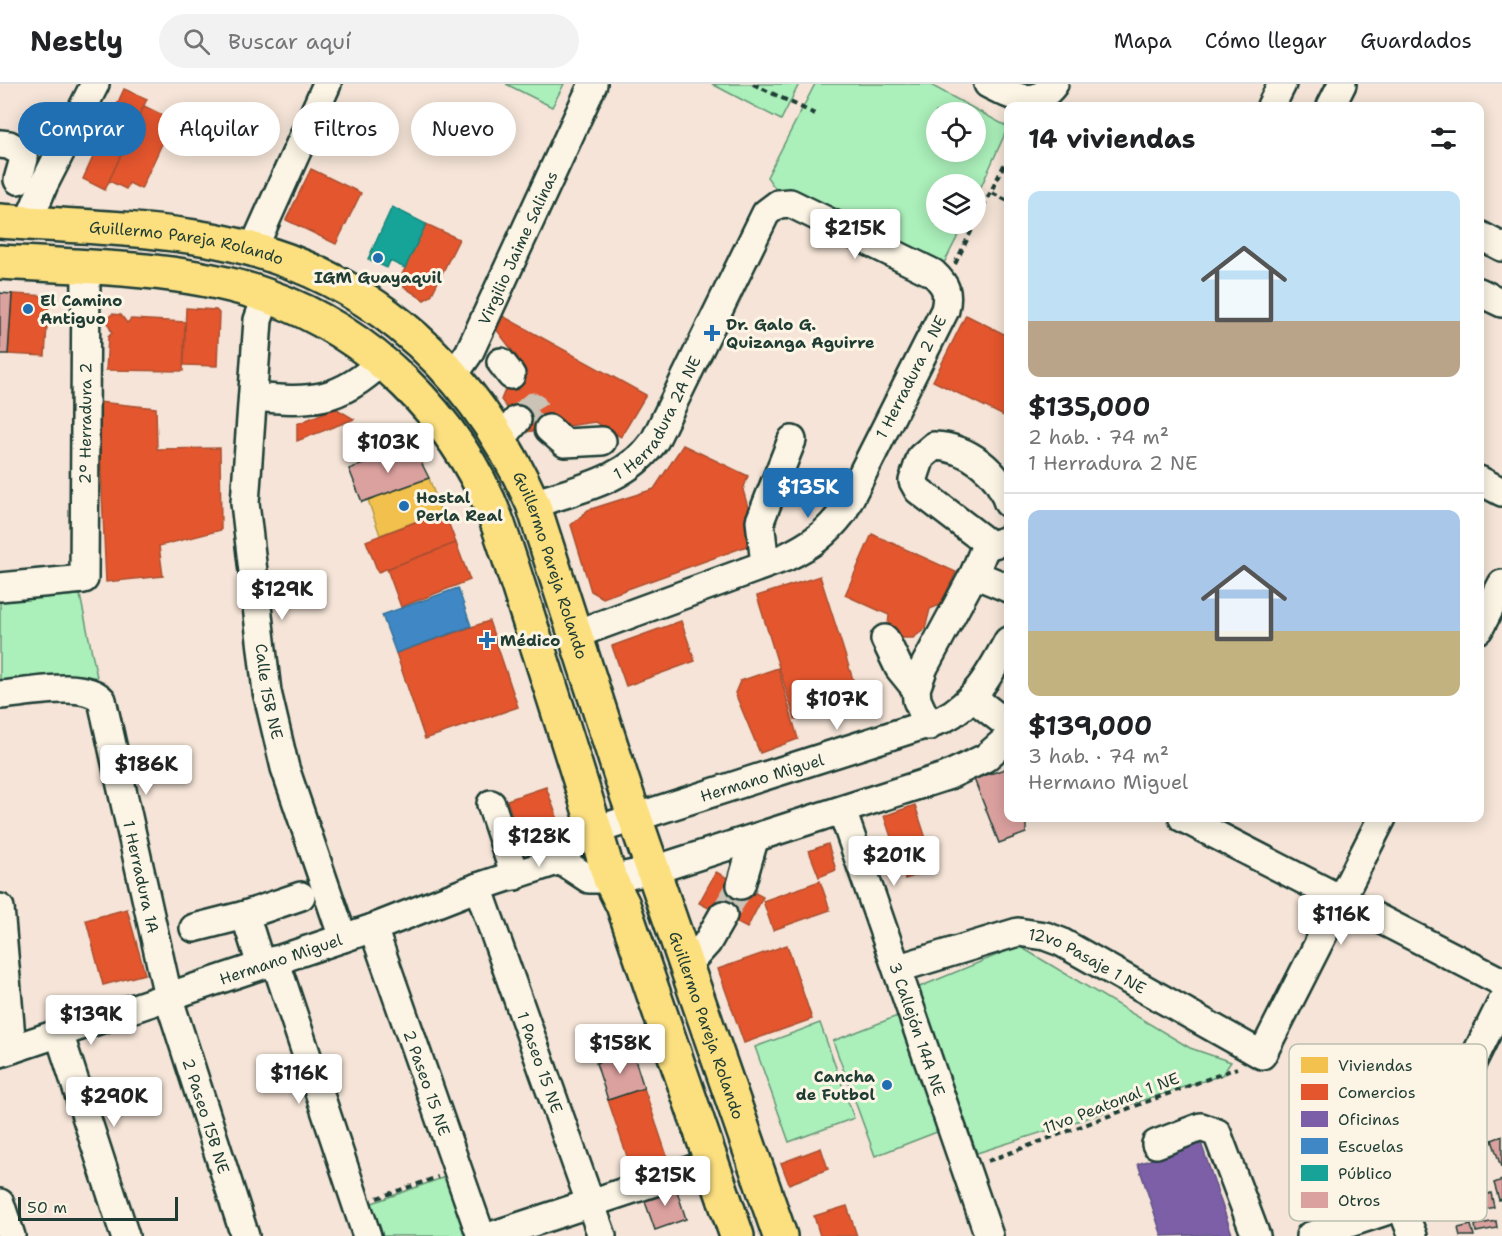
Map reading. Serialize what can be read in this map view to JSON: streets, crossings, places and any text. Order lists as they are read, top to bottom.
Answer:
{
  "streets": {
    "main road": ["Guillermo Pareja Rolando"],
    "street": [
      "Virgilio Jaime Salinas",
      "1 Herradura 2 NE",
      "1 Herradura 2A NE",
      "2° Herradura 2",
      "Calle 15B NE",
      "Hermano Miguel",
      "1 Herradura 1A",
      "12vo Pasaje 1 NE",
      "3 Callejón 14A NE",
      "1 Paseo 15 NE",
      "2 Paseo 15 NE",
      "2 Paseo 15B NE"
    ],
    "path": ["11vo Peatonal 1 NE"]
  },
  "crossings": [
    ["Guillermo Pareja Rolando", "Virgilio Jaime Salinas"],
    ["Guillermo Pareja Rolando", "1 Herradura 2 NE"],
    ["Guillermo Pareja Rolando", "1 Herradura 2A NE"],
    ["Guillermo Pareja Rolando", "2° Herradura 2"],
    ["Guillermo Pareja Rolando", "Calle 15B NE"],
    ["Guillermo Pareja Rolando", "Hermano Miguel"],
    ["1 Herradura 2 NE", "1 Herradura 2A NE"],
    ["Calle 15B NE", "Hermano Miguel"],
    ["Hermano Miguel", "1 Herradura 1A"],
    ["Hermano Miguel", "1 Paseo 15 NE"],
    ["Hermano Miguel", "2 Paseo 15 NE"],
    ["Hermano Miguel", "2 Paseo 15B NE"],
    ["1 Herradura 1A", "2 Paseo 15B NE"],
    ["12vo Pasaje 1 NE", "3 Callejón 14A NE"],
    ["12vo Pasaje 1 NE", "11vo Peatonal 1 NE"],
    ["3 Callejón 14A NE", "11vo Peatonal 1 NE"]
  ],
  "places": {
    "other": [
      "IGM Guayaquil",
      "El Camino Antiguo",
      "Hostal Perla Real",
      "Cancha de Futbol"
    ],
    "health": ["Dr. Galo G. Quizanga Aguirre", "Médico"]
  },
  "legend": [
    "Viviendas",
    "Comercios",
    "Oficinas",
    "Escuelas",
    "Público",
    "Otros"
  ],
  "scale_bar": "50 m",
  "page": {
    "header": "Nestly",
    "search": "Buscar aquí",
    "nav": ["Mapa", "Cómo llegar", "Guardados"],
    "chip": [
      "Comprar",
      "Alquilar",
      "Filtros",
      "Nuevo"
    ],
    "heading": "14 viviendas",
    "list": [
      {
        "name": "$135,000",
        "note": "2 hab. · 74 m² · 1 Herradura 2 NE"
      },
      {
        "name": "$139,000",
        "note": "3 hab. · 74 m² · Hermano Miguel"
      }
    ],
    "price": [
      "$215K",
      "$103K",
      "$135K",
      "$129K",
      "$107K",
      "$186K",
      "$128K",
      "$201K",
      "$116K",
      "$139K",
      "$158K",
      "$116K",
      "$290K",
      "$215K"
    ],
    "scale": "50 m"
  }
}
